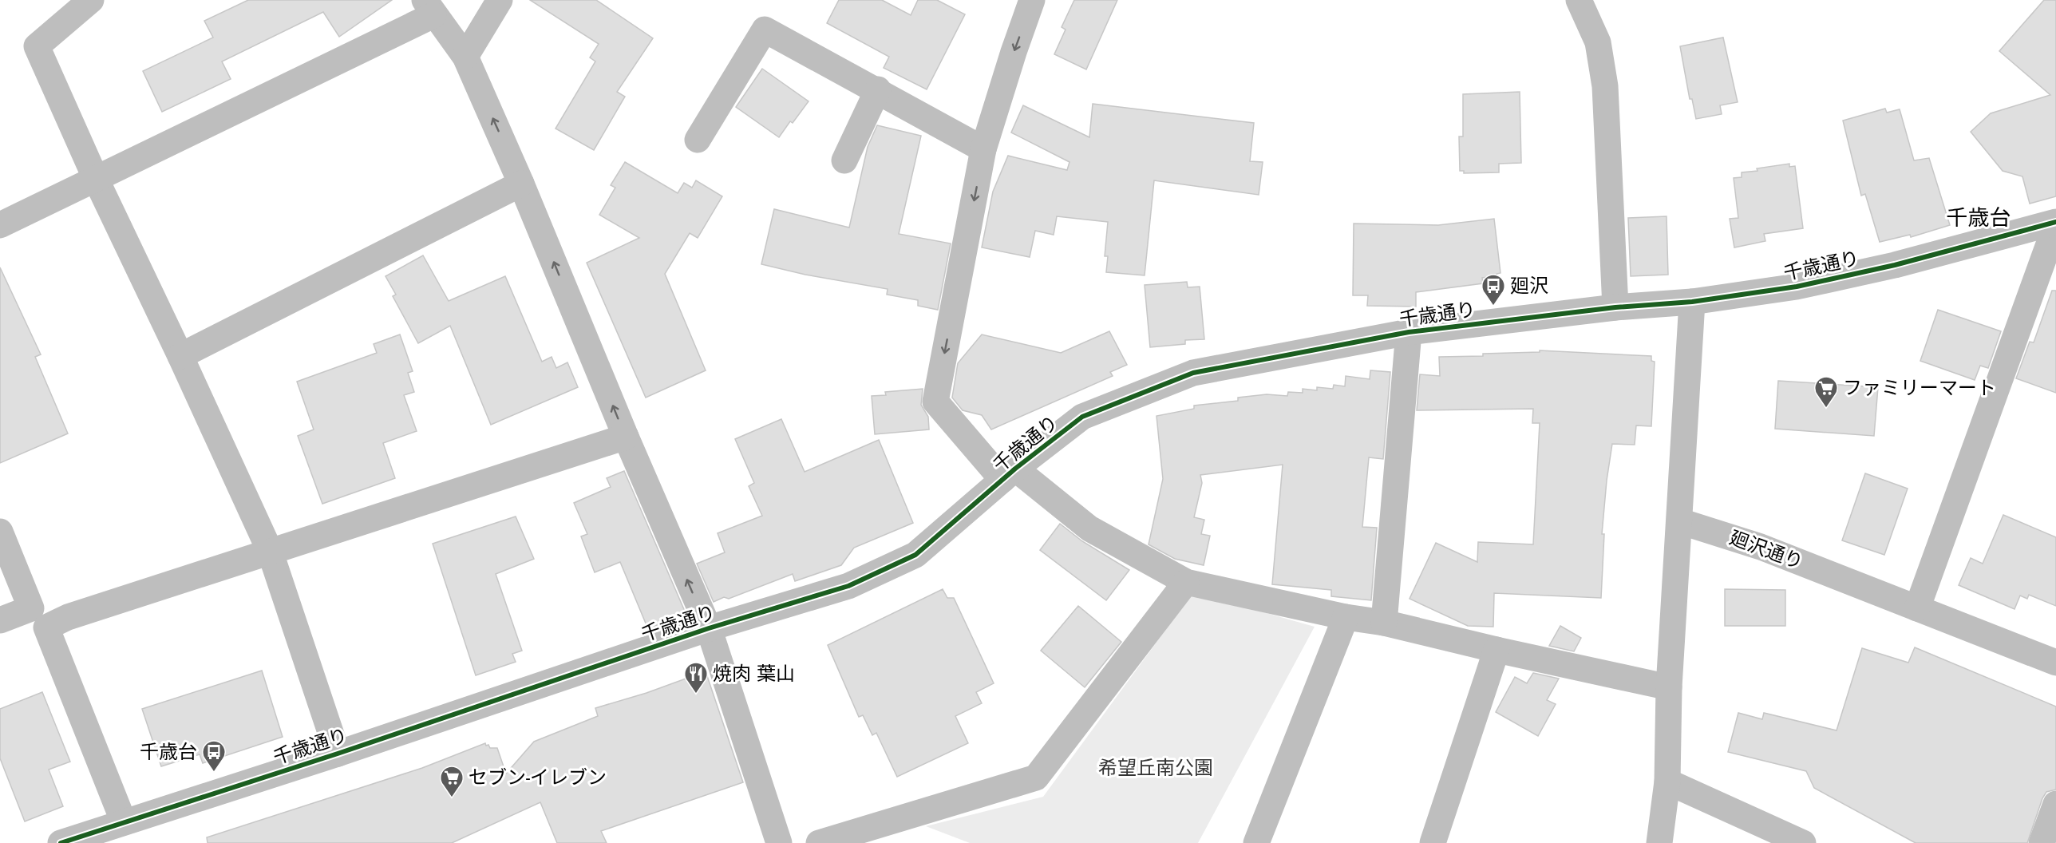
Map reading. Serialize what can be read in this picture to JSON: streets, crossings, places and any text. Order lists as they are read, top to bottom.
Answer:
{
  "streets": {
    "street": ["千歳通り", "廻沢通り"]
  },
  "districts": ["千歳台"],
  "parks": ["希望丘南公園"],
  "places": {
    "bus stop": ["廻沢", "千歳台"],
    "supermarket": ["ファミリーマート", "セブン-イレブン"],
    "restaurant": ["焼肉 葉山"]
  }
}
